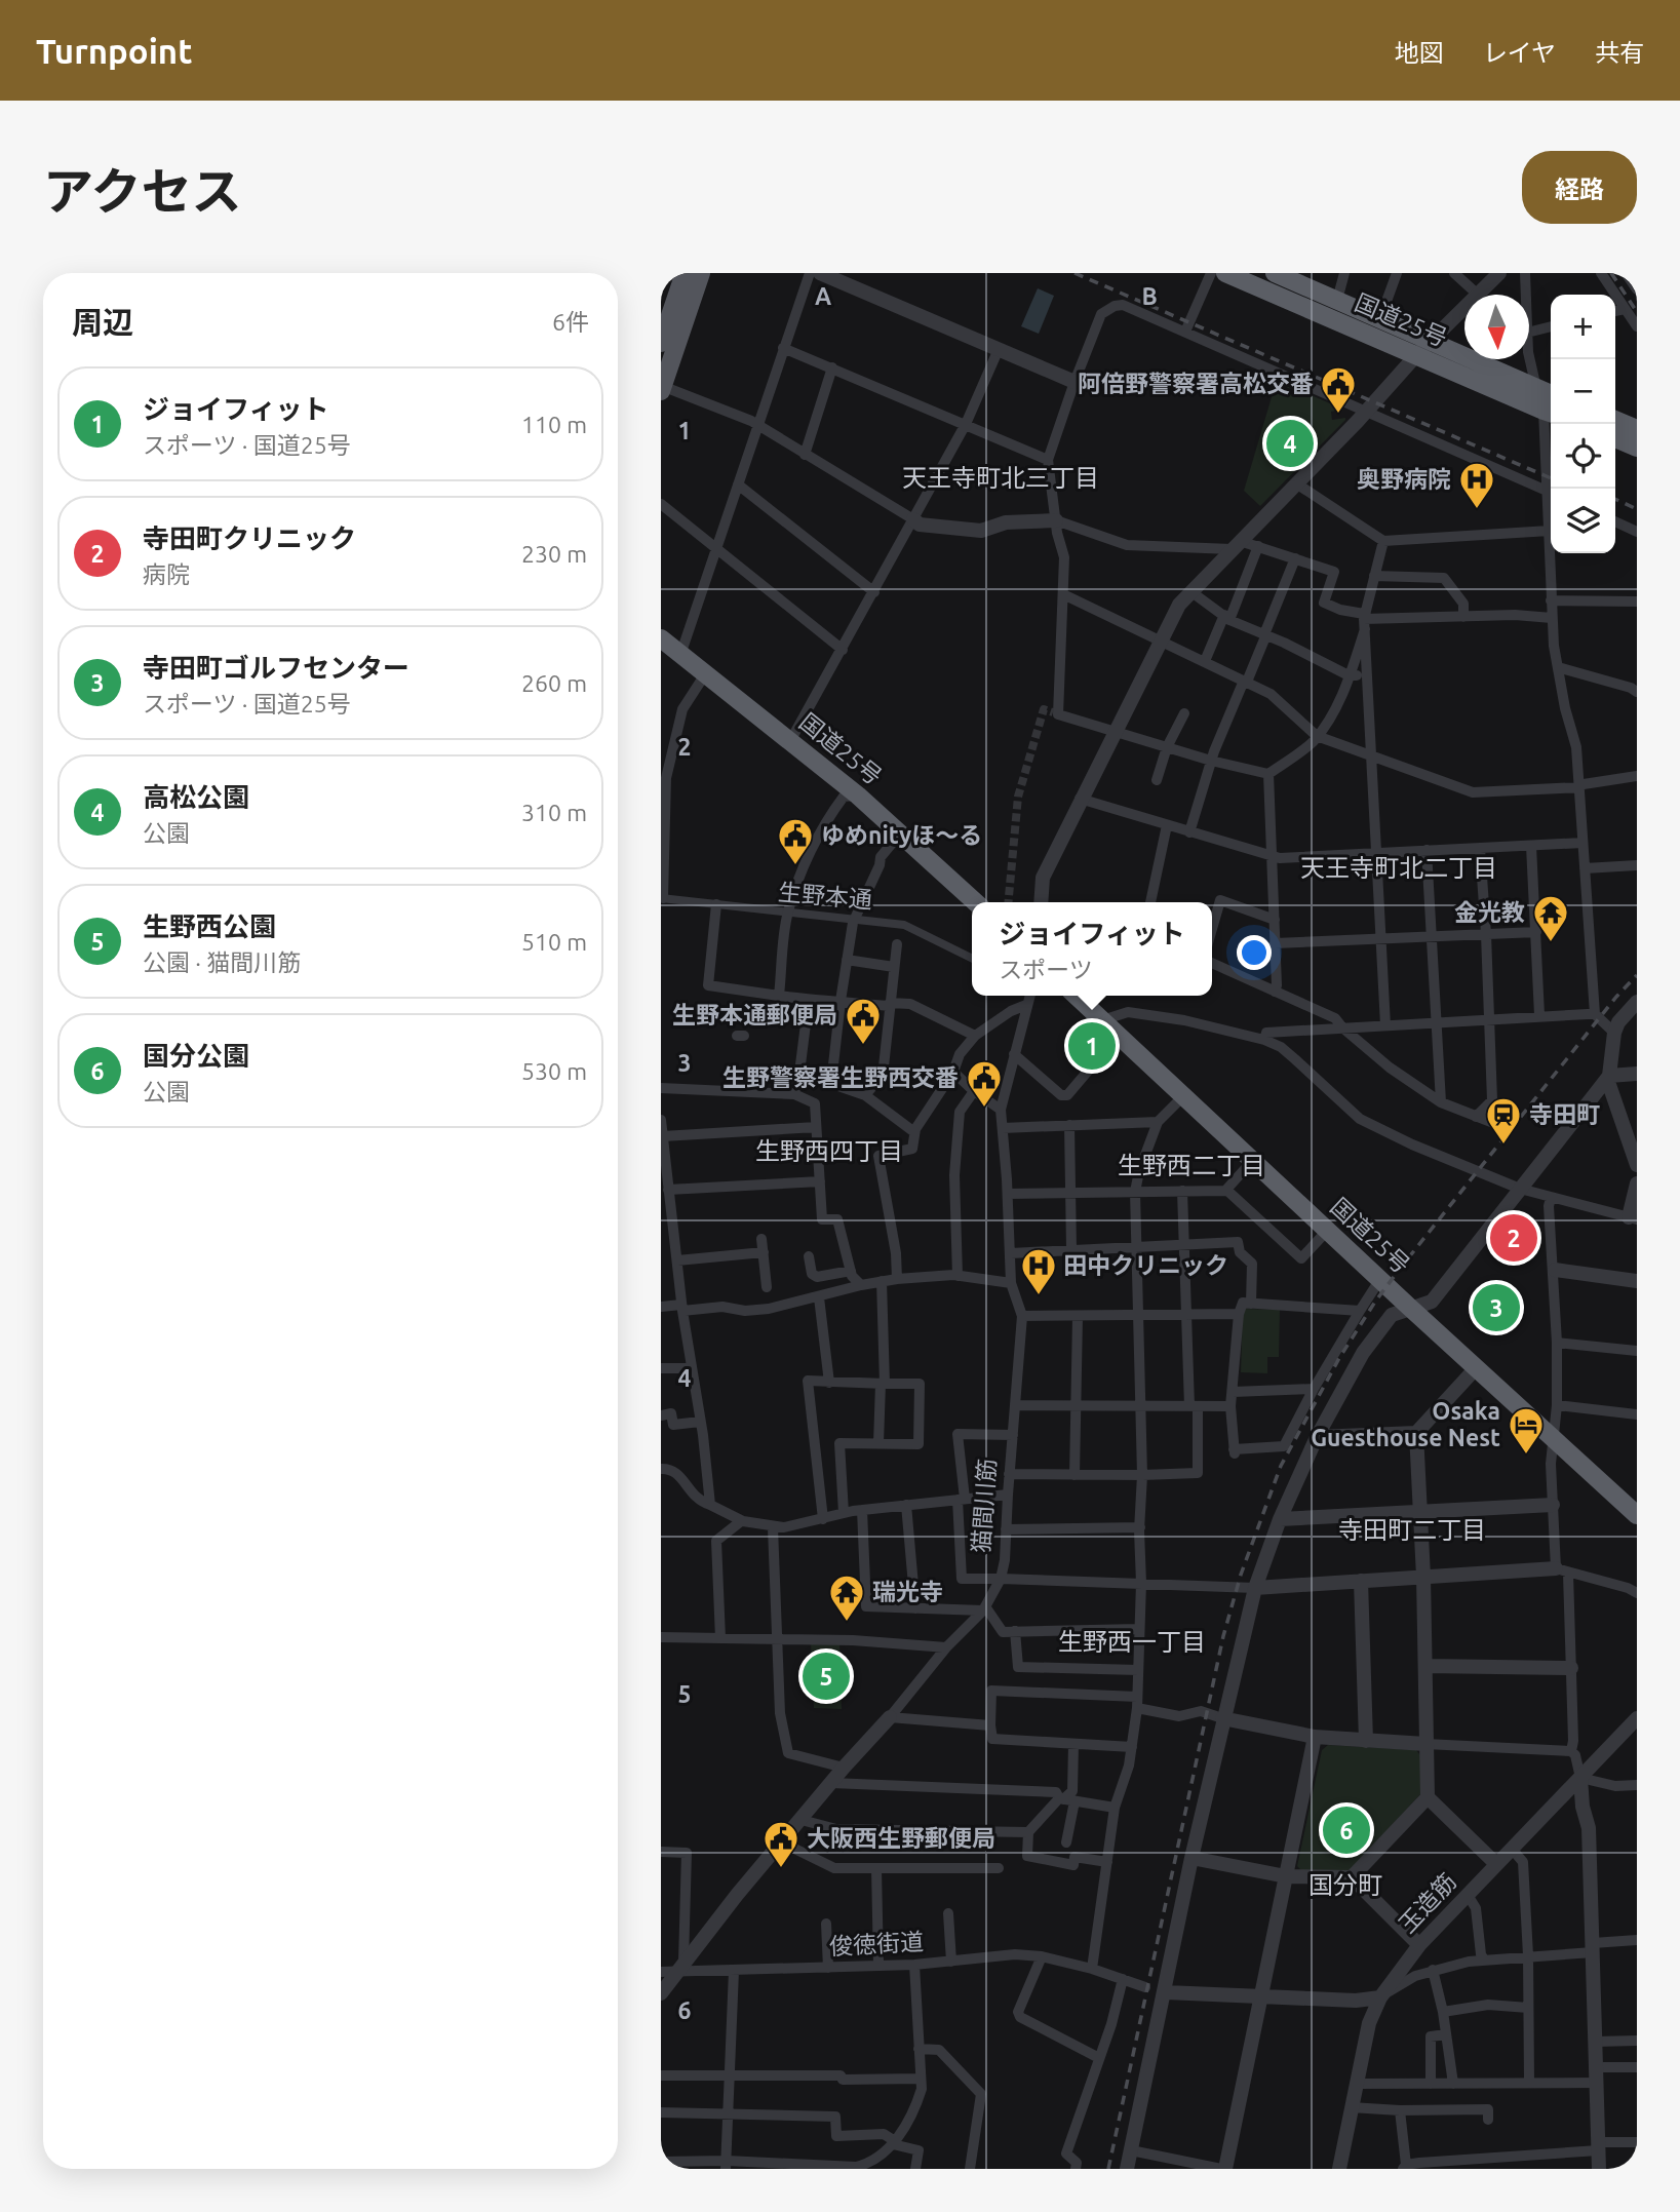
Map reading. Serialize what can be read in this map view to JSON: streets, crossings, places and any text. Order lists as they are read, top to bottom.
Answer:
{
  "streets": {
    "highway": ["国道25号"],
    "street": [
      "生野本通",
      "猫間川筋",
      "玉造筋",
      "俊徳街道"
    ]
  },
  "crossings": [
    ["猫間川筋", "俊徳街道"]
  ],
  "districts": [
    "天王寺町北三丁目",
    "天王寺町北二丁目",
    "生野西四丁目",
    "生野西二丁目",
    "寺田町二丁目",
    "生野西一丁目",
    "国分町"
  ],
  "places": {
    "public building": [
      "阿倍野警察署高松交番",
      "ゆめnityほ〜る",
      "生野本通郵便局",
      "生野警察署生野西交番",
      "大阪西生野郵便局"
    ],
    "hospital": ["奥野病院", "田中クリニック"],
    "temple": ["金光教", "瑞光寺"],
    "station": ["寺田町"],
    "hotel": ["Osaka Guesthouse Nest"]
  },
  "north": "bottom",
  "page": {
    "header": "Turnpoint",
    "nav": ["地図", "レイヤ", "共有"],
    "title": "アクセス",
    "buttons": "経路",
    "heading": ["周辺", "6件"],
    "map_buttons": ["+", "−"],
    "list": [
      {
        "mark": "1",
        "name": "ジョイフィット",
        "note": "スポーツ · 国道25号",
        "value": "110 m"
      },
      {
        "mark": "2",
        "name": "寺田町クリニック",
        "note": "病院",
        "value": "230 m"
      },
      {
        "mark": "3",
        "name": "寺田町ゴルフセンター",
        "note": "スポーツ · 国道25号",
        "value": "260 m"
      },
      {
        "mark": "4",
        "name": "高松公園",
        "note": "公園",
        "value": "310 m"
      },
      {
        "mark": "5",
        "name": "生野西公園",
        "note": "公園 · 猫間川筋",
        "value": "510 m"
      },
      {
        "mark": "6",
        "name": "国分公園",
        "note": "公園",
        "value": "530 m"
      }
    ],
    "pins": [
      "4",
      "1",
      "2",
      "3",
      "5",
      "6"
    ],
    "popup": ["ジョイフィット", "スポーツ"]
  },
  "grid": {
    "columns": ["A", "B"],
    "rows": [
      "1",
      "2",
      "3",
      "4",
      "5",
      "6"
    ]
  }
}
